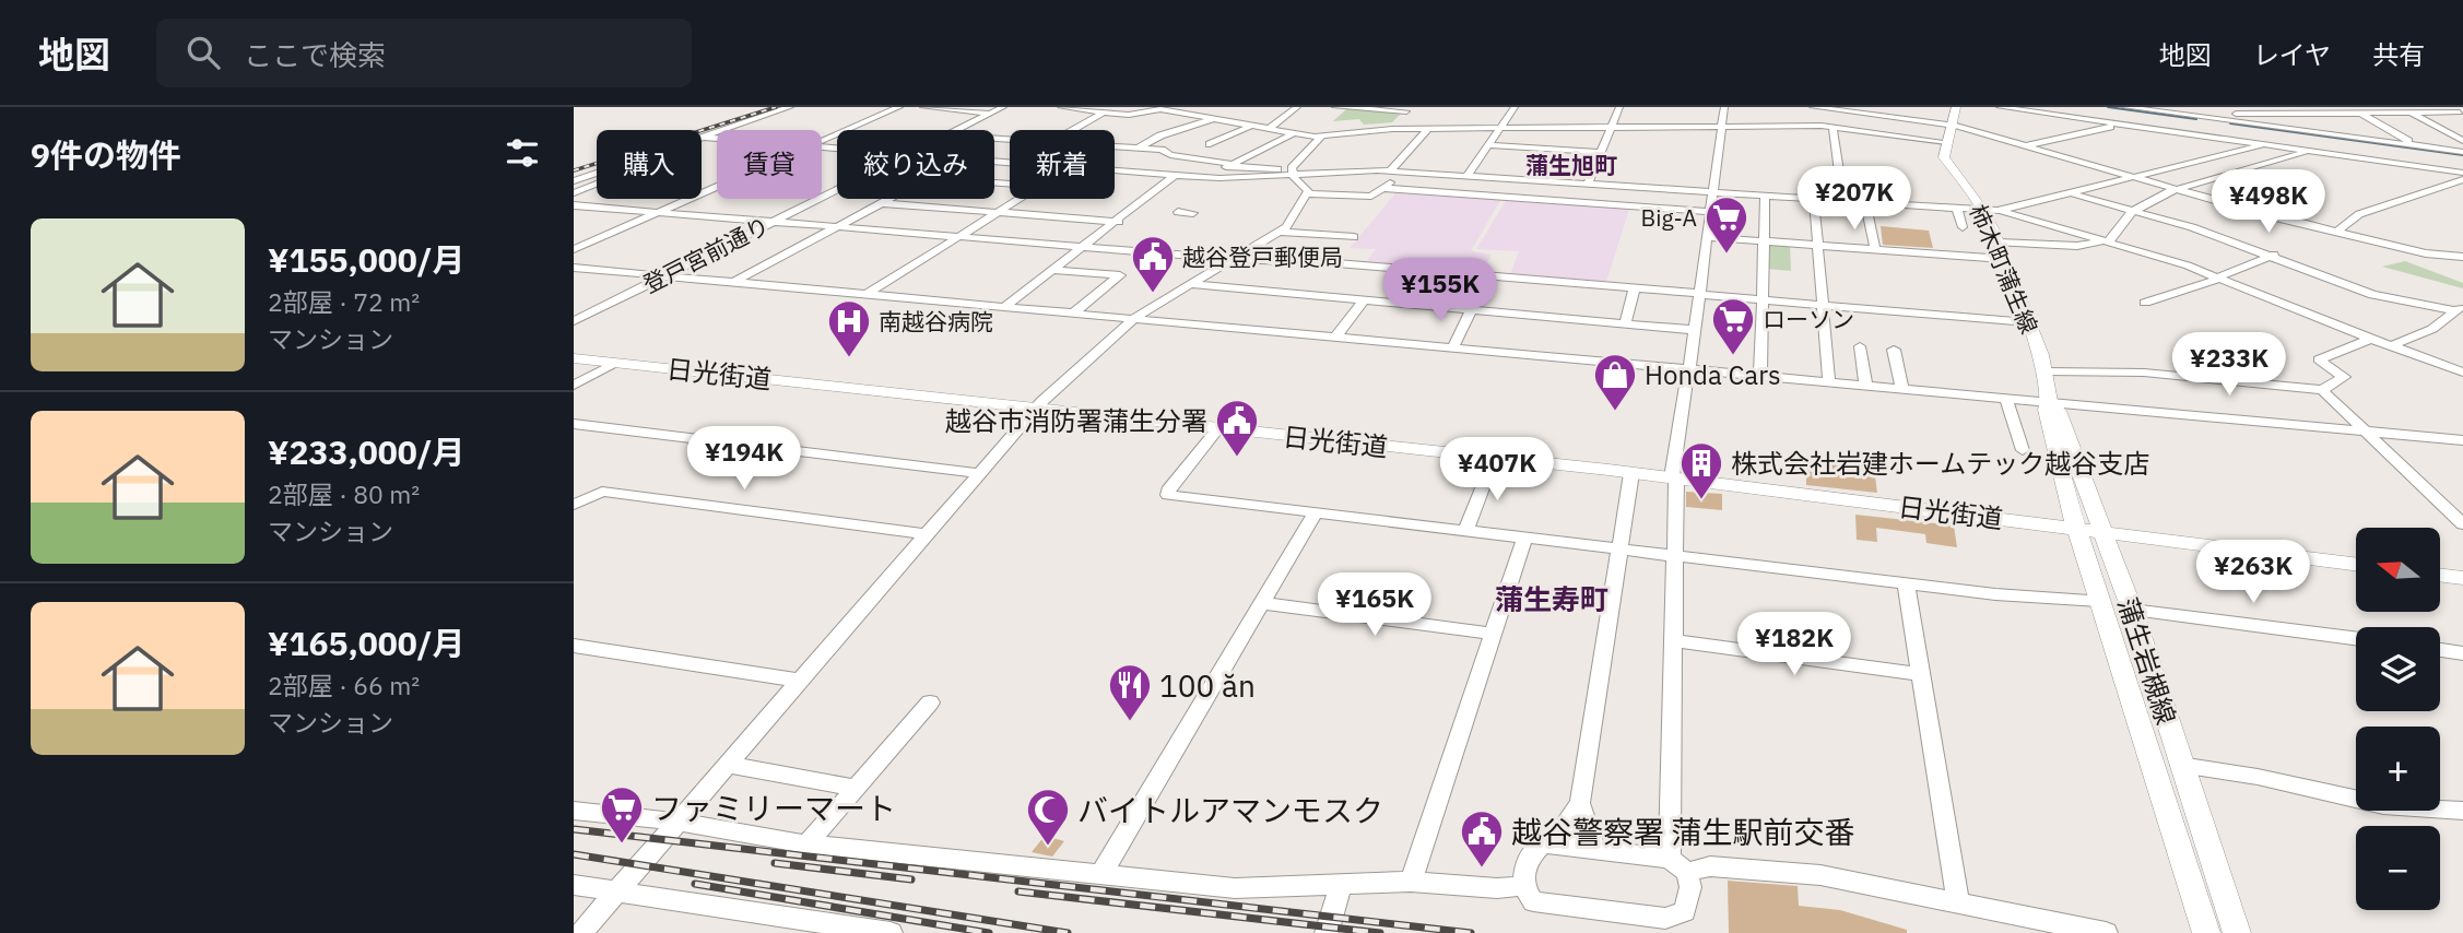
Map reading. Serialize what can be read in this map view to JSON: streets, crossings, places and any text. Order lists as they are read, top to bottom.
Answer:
{
  "streets": {
    "main road": ["柿木町蒲生線", "日光街道", "蒲生岩槻線"],
    "street": ["登戸宮前通り"]
  },
  "crossings": [
    ["柿木町蒲生線", "日光街道"],
    ["柿木町蒲生線", "蒲生岩槻線"],
    ["日光街道", "蒲生岩槻線"]
  ],
  "districts": ["蒲生旭町", "蒲生寿町"],
  "places": {
    "supermarket": ["Big-A", "ローソン", "ファミリーマート"],
    "public building": ["越谷登戸郵便局", "越谷市消防署蒲生分署", "越谷警察署 蒲生駅前交番"],
    "hospital": ["南越谷病院"],
    "shop": ["Honda Cars"],
    "building": ["株式会社岩建ホームテック越谷支店"],
    "restaurant": ["100 ăn"],
    "mosque": ["バイトルアマンモスク"]
  },
  "north": "left",
  "page": {
    "header": "地図",
    "search": "ここで検索",
    "nav": ["地図", "レイヤ", "共有"],
    "heading": "9件の物件",
    "chip": [
      "購入",
      "賃貸",
      "絞り込み",
      "新着"
    ],
    "price": [
      "¥207K",
      "¥498K",
      "¥155K",
      "¥233K",
      "¥194K",
      "¥407K",
      "¥263K",
      "¥165K",
      "¥182K"
    ],
    "list": [
      {
        "name": "¥155,000/月",
        "note": "2部屋 · 72 m² · マンション"
      },
      {
        "name": "¥233,000/月",
        "note": "2部屋 · 80 m² · マンション"
      },
      {
        "name": "¥165,000/月",
        "note": "2部屋 · 66 m² · マンション"
      }
    ],
    "map_buttons": ["+", "−"]
  }
}
